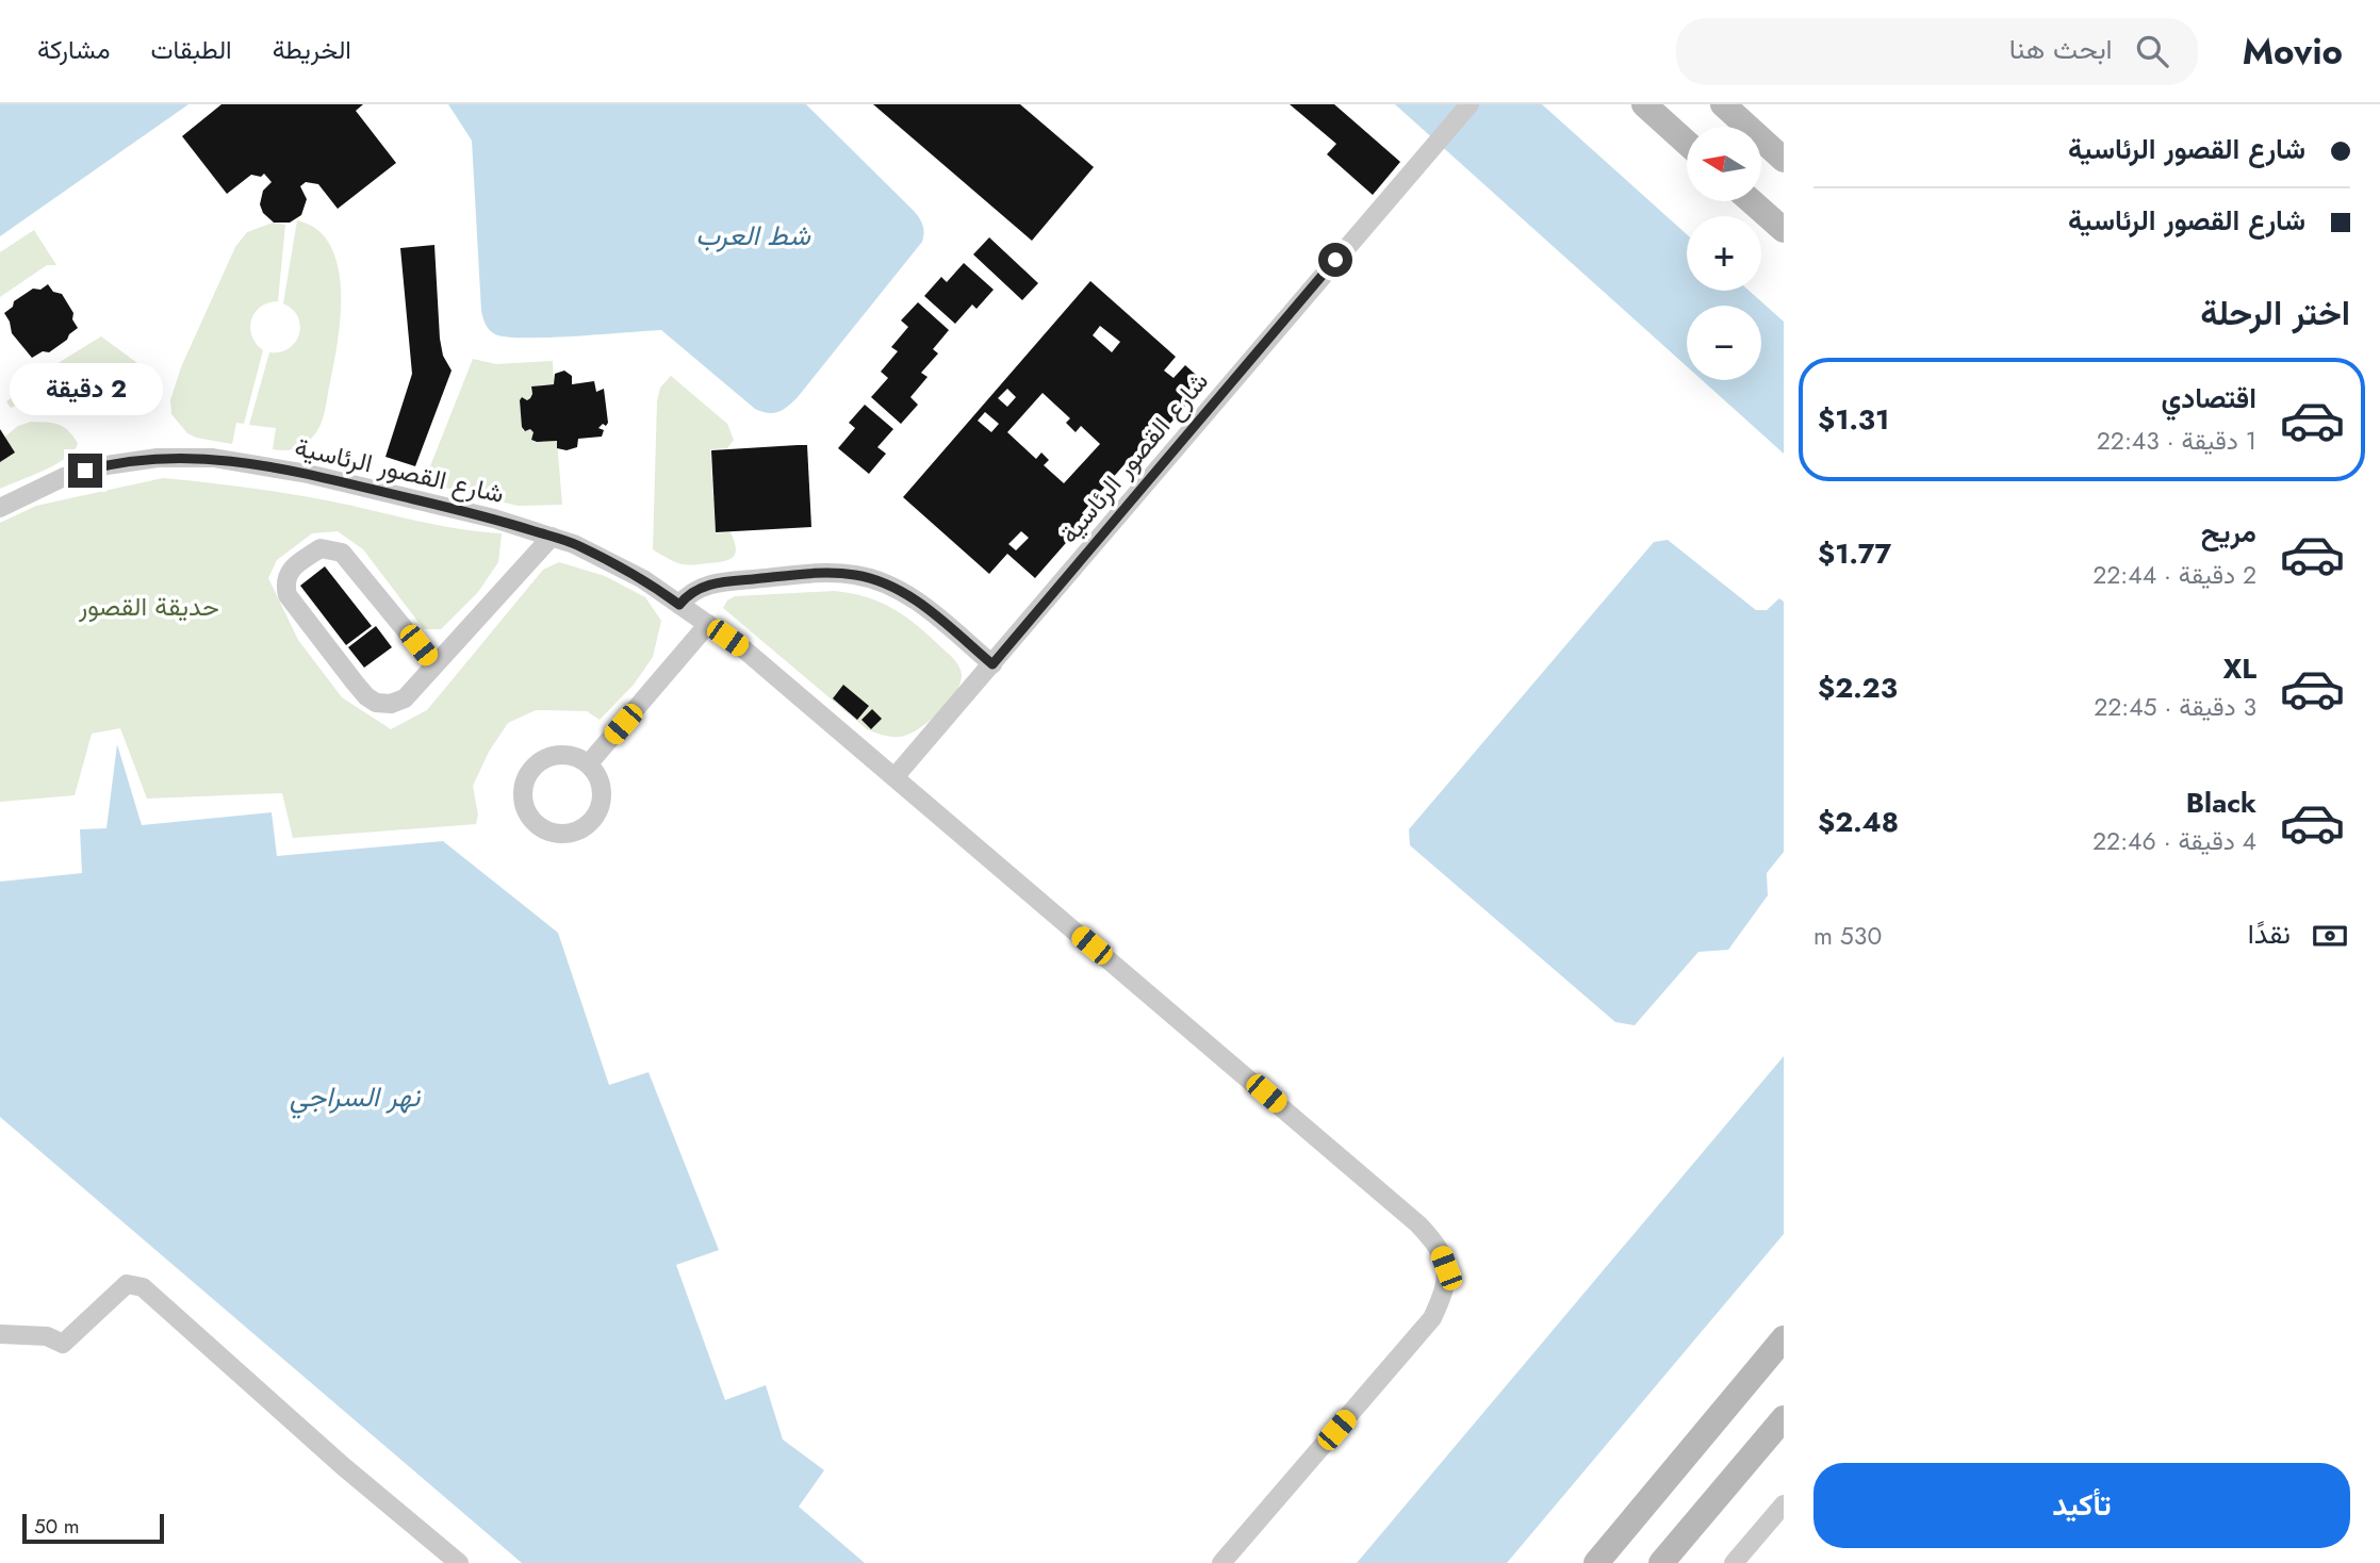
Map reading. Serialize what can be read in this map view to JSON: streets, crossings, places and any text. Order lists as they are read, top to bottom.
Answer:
{
  "streets": {
    "street": ["شارع القصور الرئاسية"]
  },
  "water": ["شط العرب", "نهر السراجي"],
  "parks": ["حديقة القصور"],
  "scale_bar": "50 m",
  "north": "left",
  "page": {
    "header": "Movio",
    "search": "ابحث هنا",
    "nav": ["الخريطة", "الطبقات", "مشاركة"],
    "banner": ["شارع القصور الرئاسية", "شارع القصور الرئاسية"],
    "map_buttons": ["+", "−"],
    "heading": "اختر الرحلة",
    "list": [
      {
        "name": "اقتصادي",
        "note": "1 دقيقة · 22:43",
        "value": "$1.31"
      },
      {
        "name": "مريح",
        "note": "2 دقيقة · 22:44",
        "value": "$1.77"
      },
      {
        "name": "XL",
        "note": "3 دقيقة · 22:45",
        "value": "$2.23"
      },
      {
        "name": "Black",
        "note": "4 دقيقة · 22:46",
        "value": "$2.48"
      }
    ],
    "bubble": "2 دقيقة",
    "pay": ["نقدًا", "530 m"],
    "buttons": "تأكيد",
    "scale": "50 m"
  }
}
